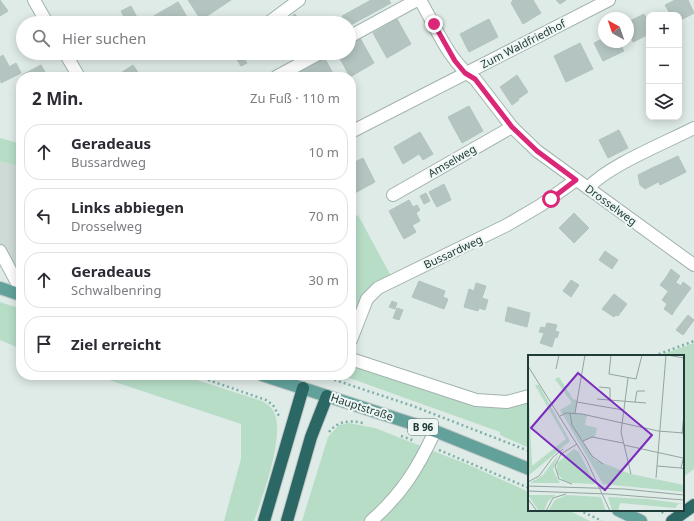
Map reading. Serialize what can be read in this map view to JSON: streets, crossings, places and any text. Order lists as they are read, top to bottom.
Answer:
{
  "streets": {
    "main road": ["Hauptstraße", "B 96"],
    "street": [
      "Zum Waldfriedhof",
      "Amselweg",
      "Drosselweg",
      "Bussardweg"
    ]
  },
  "crossings": [
    ["Zum Waldfriedhof", "Drosselweg"],
    ["Amselweg", "Drosselweg"],
    ["Drosselweg", "Bussardweg"]
  ],
  "north": "top left",
  "page": {
    "map_buttons": ["+", "−"],
    "search": "Hier suchen",
    "heading": ["2 Min.", "Zu Fuß · 110 m"],
    "list": [
      ["Geradeaus", "Bussardweg", "10 m"],
      ["Links abbiegen", "Drosselweg", "70 m"],
      ["Geradeaus", "Schwalbenring", "30 m"],
      "Ziel erreicht"
    ]
  }
}
